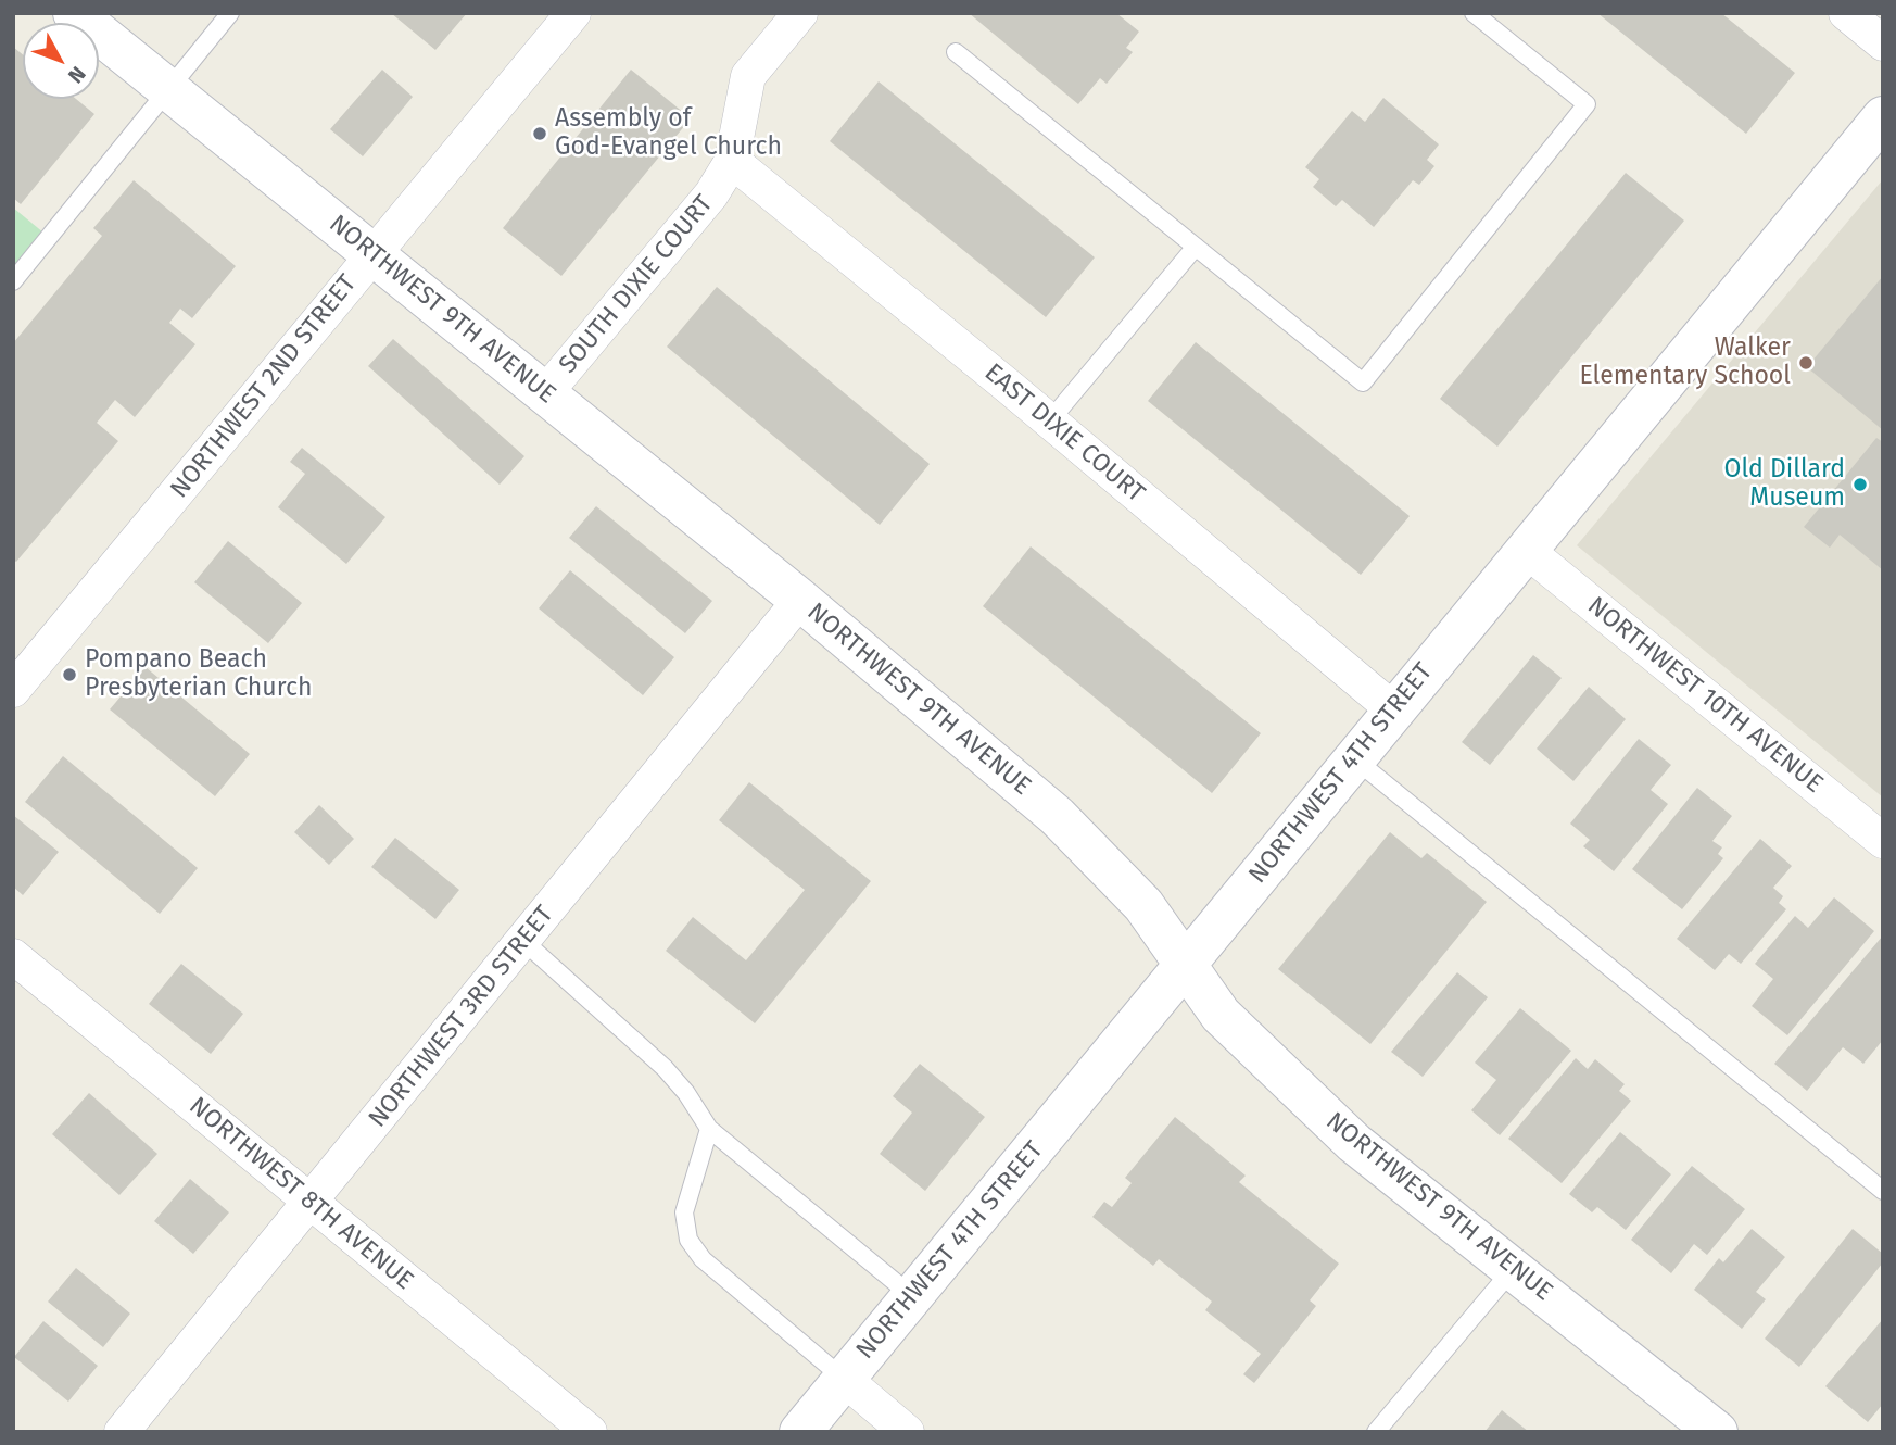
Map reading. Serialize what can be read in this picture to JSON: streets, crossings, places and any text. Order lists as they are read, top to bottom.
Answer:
{
  "streets": {
    "main road": ["NORTHWEST 9TH AVENUE", "NORTHWEST 4TH STREET"],
    "street": [
      "SOUTH DIXIE COURT",
      "NORTHWEST 2ND STREET",
      "EAST DIXIE COURT",
      "NORTHWEST 10TH AVENUE",
      "NORTHWEST 3RD STREET",
      "NORTHWEST 8TH AVENUE"
    ]
  },
  "crossings": [
    ["SOUTH DIXIE COURT", "NORTHWEST 9TH AVENUE"],
    ["SOUTH DIXIE COURT", "EAST DIXIE COURT"],
    ["NORTHWEST 9TH AVENUE", "NORTHWEST 2ND STREET"],
    ["NORTHWEST 9TH AVENUE", "NORTHWEST 4TH STREET"],
    ["NORTHWEST 9TH AVENUE", "NORTHWEST 3RD STREET"],
    ["EAST DIXIE COURT", "NORTHWEST 4TH STREET"],
    ["NORTHWEST 10TH AVENUE", "NORTHWEST 4TH STREET"],
    ["NORTHWEST 3RD STREET", "NORTHWEST 8TH AVENUE"]
  ],
  "places": [
    "Assembly of God-Evangel Church",
    "Walker Elementary School",
    "Old Dillard Museum",
    "Pompano Beach Presbyterian Church"
  ],
  "north": "bottom right"
}
